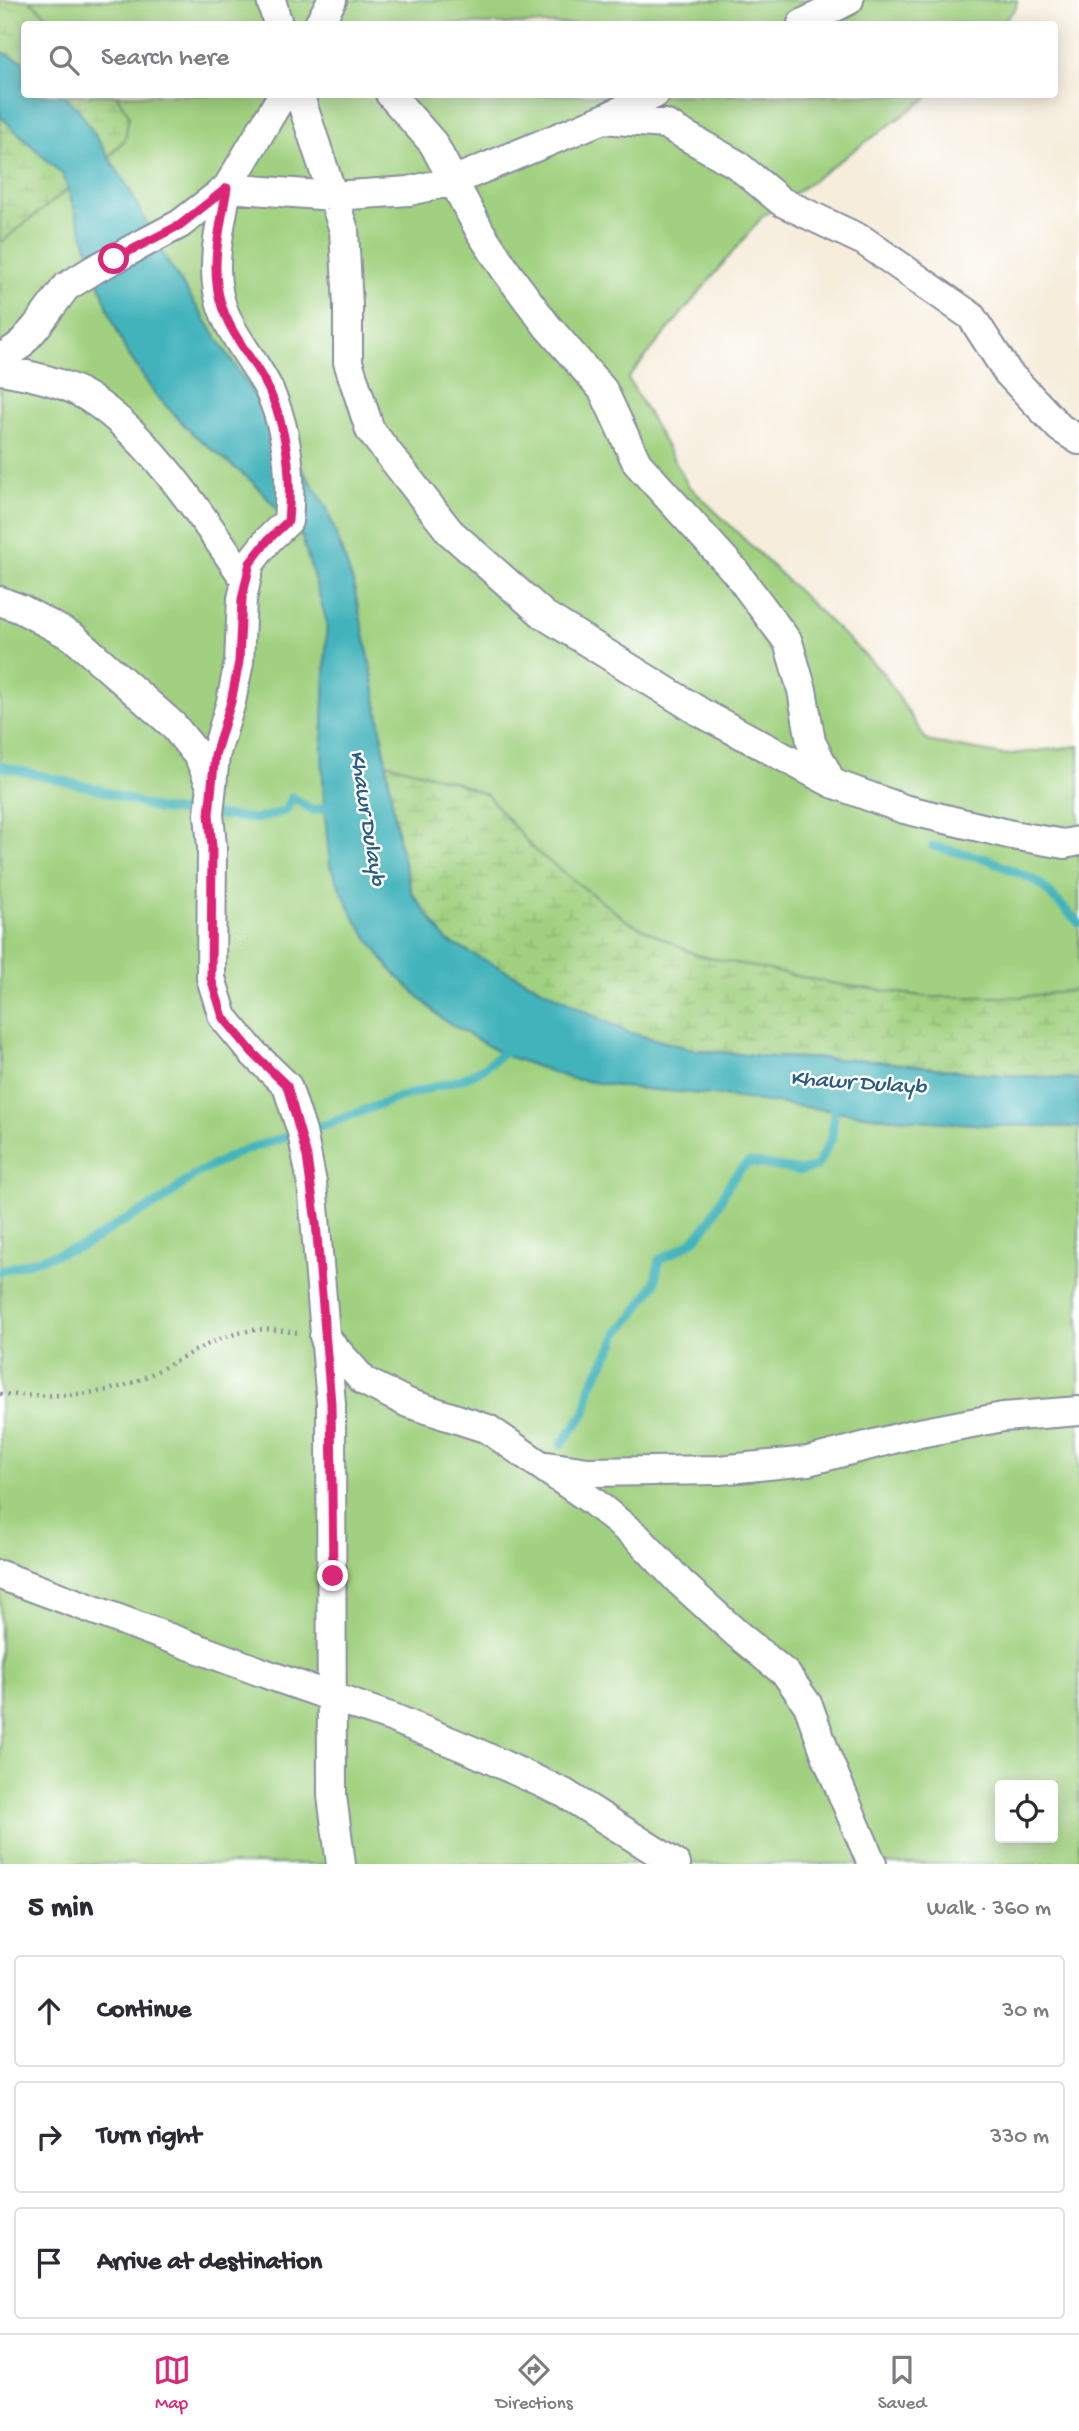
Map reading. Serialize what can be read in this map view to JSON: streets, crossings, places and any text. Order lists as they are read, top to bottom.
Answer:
{
  "water": ["Khawr Dulayb"],
  "page": {
    "search": "Search here",
    "heading": ["5 min", "Walk · 360 m"],
    "list": [
      ["Continue", "30 m"],
      ["Turn right", "330 m"],
      "Arrive at destination"
    ],
    "nav": ["Map", "Directions", "Saved"]
  }
}
